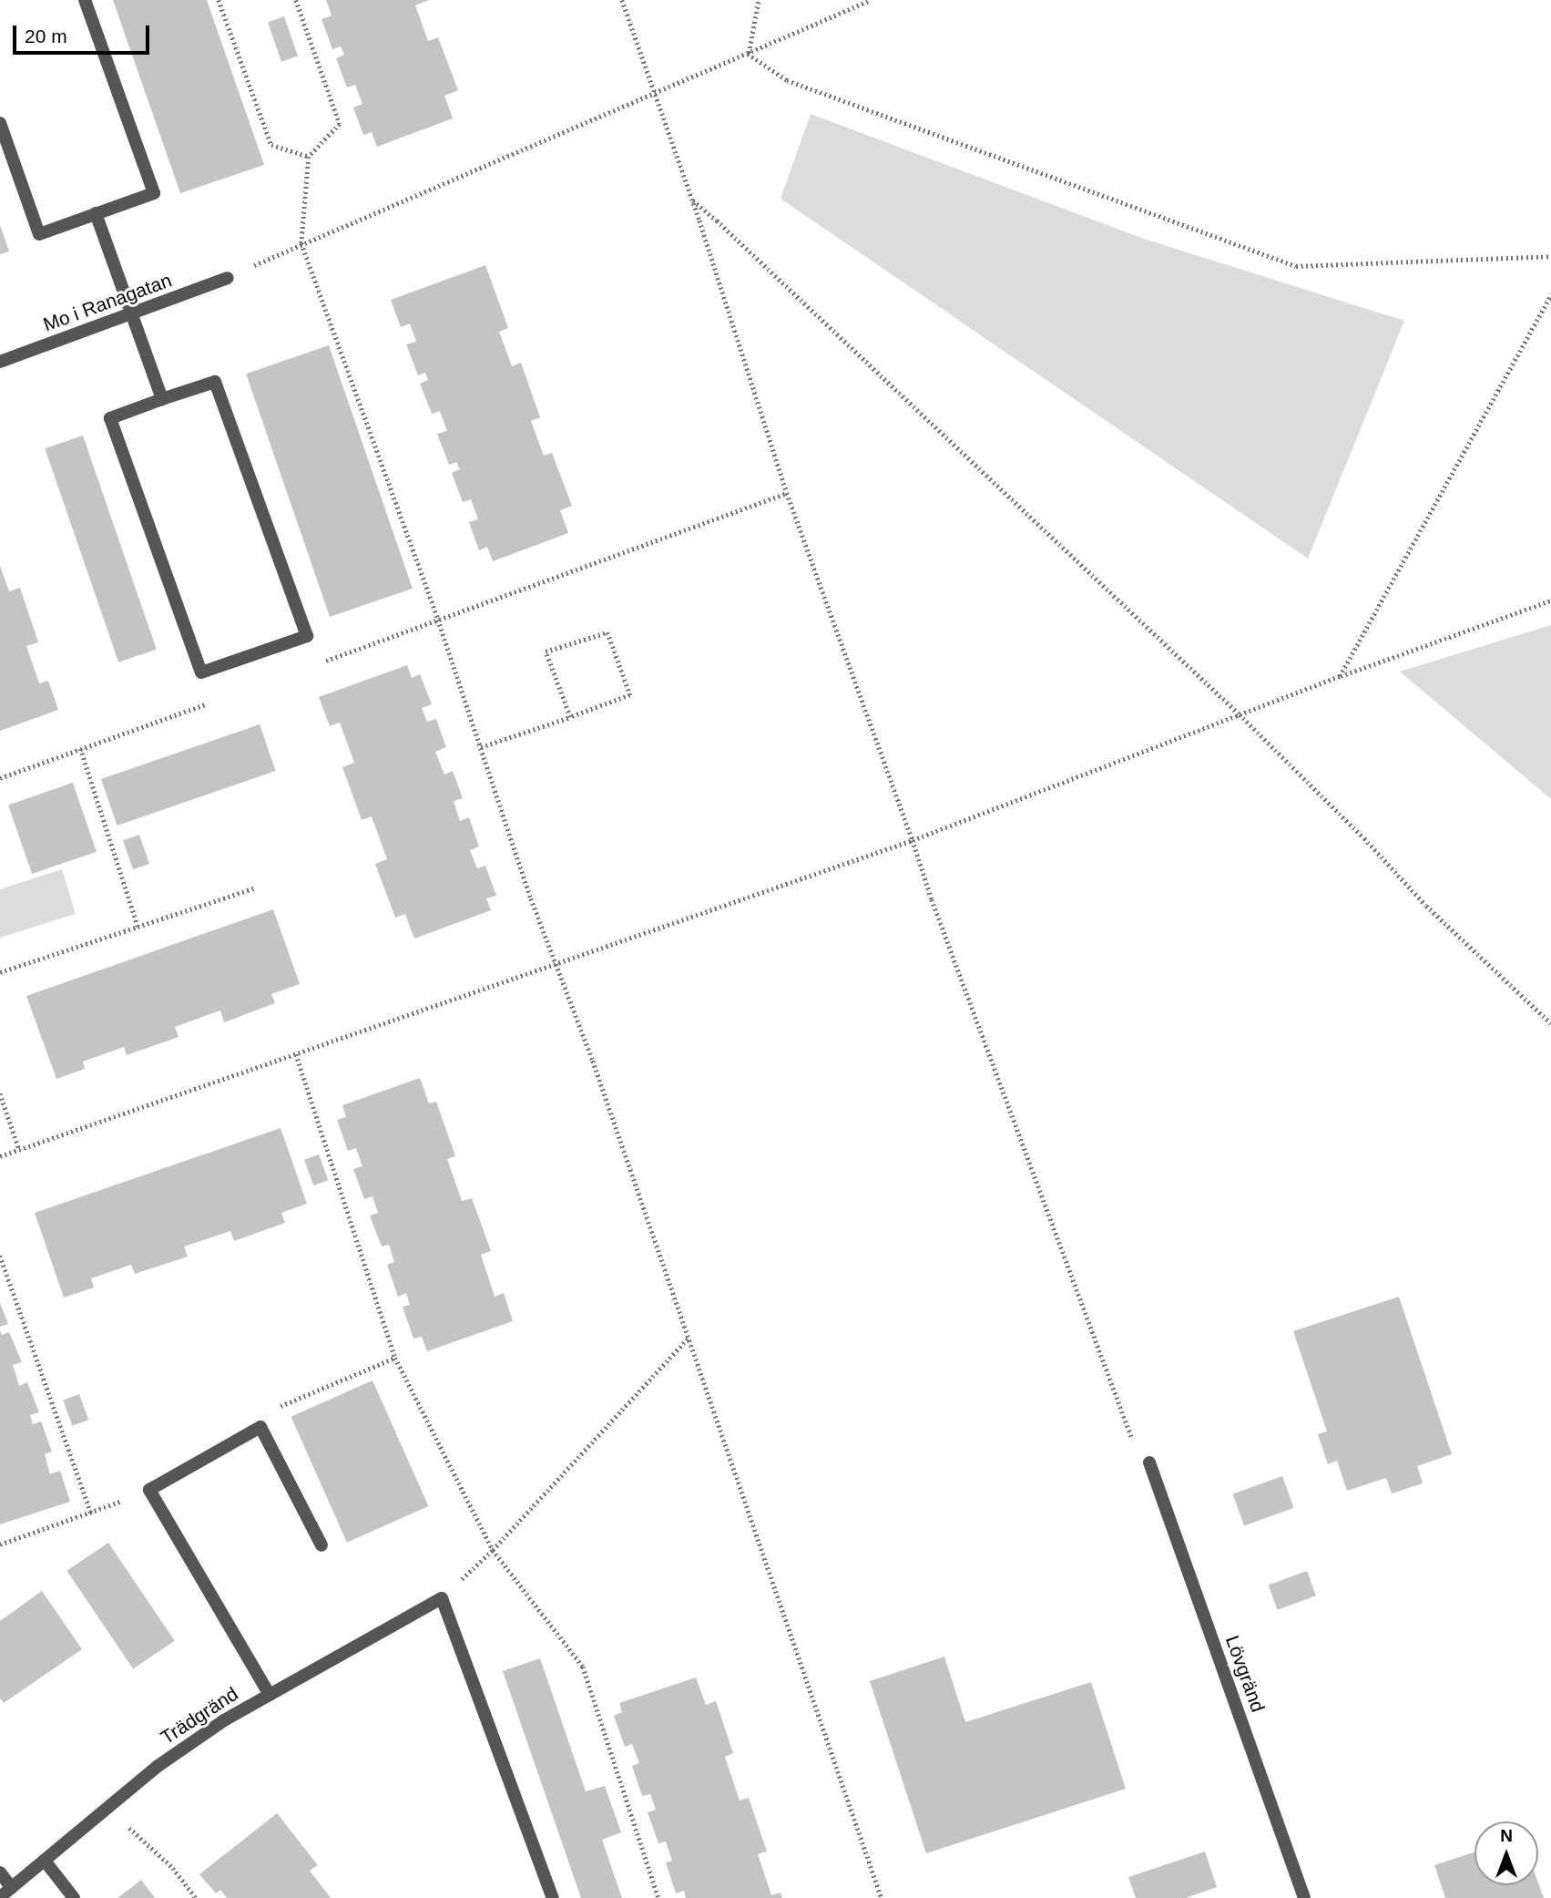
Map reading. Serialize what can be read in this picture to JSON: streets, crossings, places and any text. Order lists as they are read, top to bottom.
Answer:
{
  "streets": {
    "street": ["Mo i Ranagatan", "Lövgränd", "Trädgränd"]
  },
  "scale_bar": "20 m",
  "north": "top"
}
